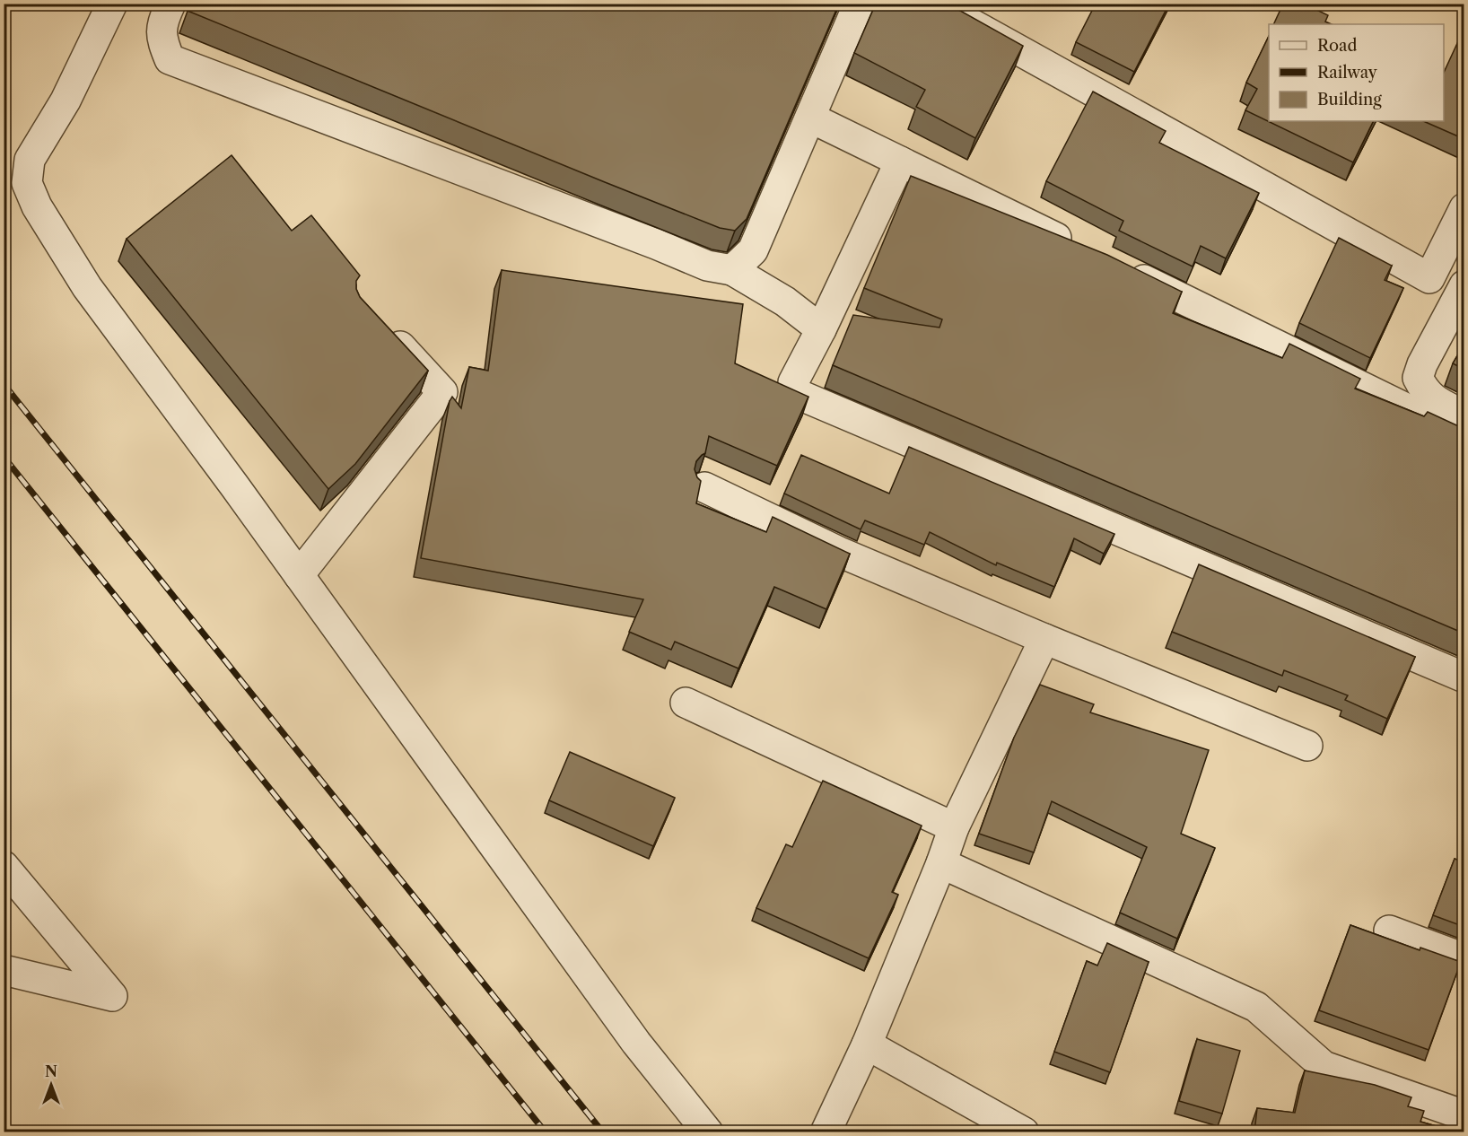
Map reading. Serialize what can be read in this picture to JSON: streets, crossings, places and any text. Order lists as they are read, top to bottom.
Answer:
{
  "legend": ["Road", "Railway", "Building"],
  "north": "top"
}
